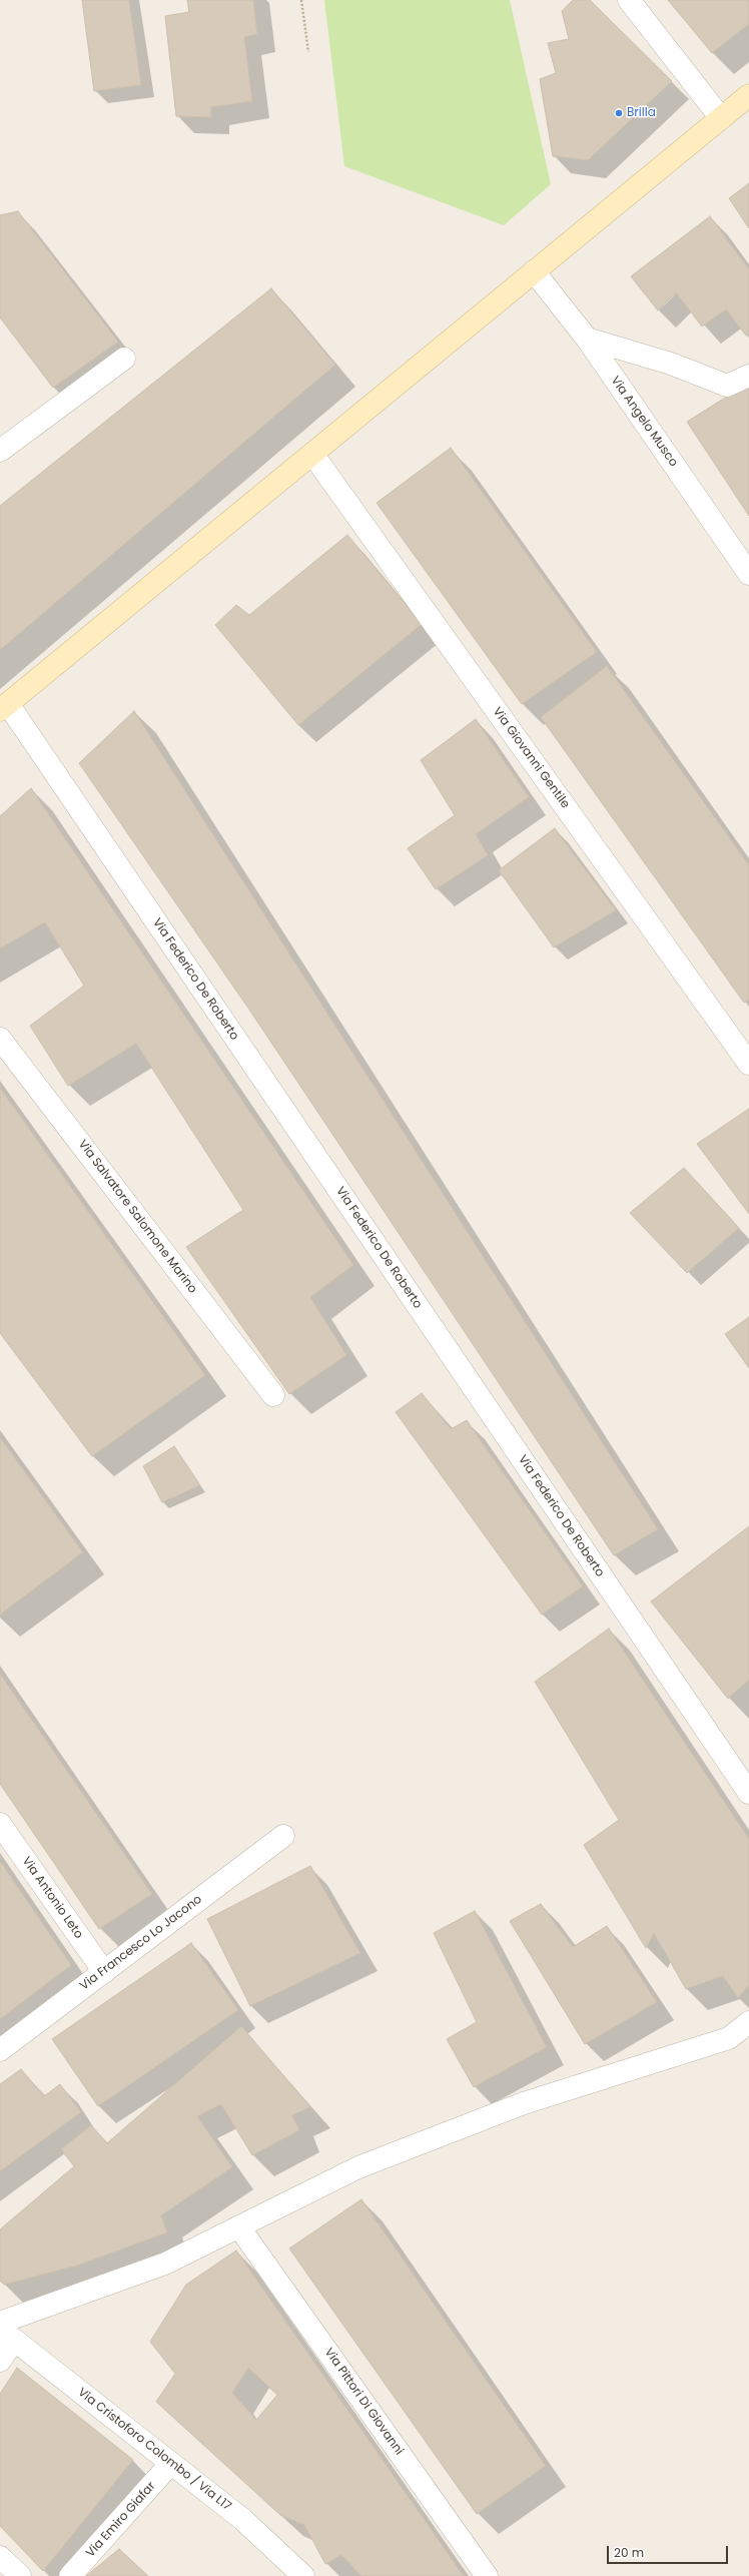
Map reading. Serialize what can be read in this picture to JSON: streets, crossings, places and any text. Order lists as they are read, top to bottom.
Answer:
{
  "streets": {
    "street": [
      "Via Angelo Musco",
      "Via Giovanni Gentile",
      "Via Federico De Roberto",
      "Via Salvatore Salomone Marino",
      "Via Antonio Leto",
      "Via Francesco Lo Jacono",
      "Via Pittori Di Giovanni",
      "Via Cristoforo Colombo / Via L17",
      "Via Emiro Giafar"
    ]
  },
  "crossings": [
    ["Via Antonio Leto", "Via Francesco Lo Jacono"],
    ["Via Cristoforo Colombo / Via L17", "Via Emiro Giafar"]
  ],
  "places": ["Brilla"],
  "scale_bar": "20 m"
}
